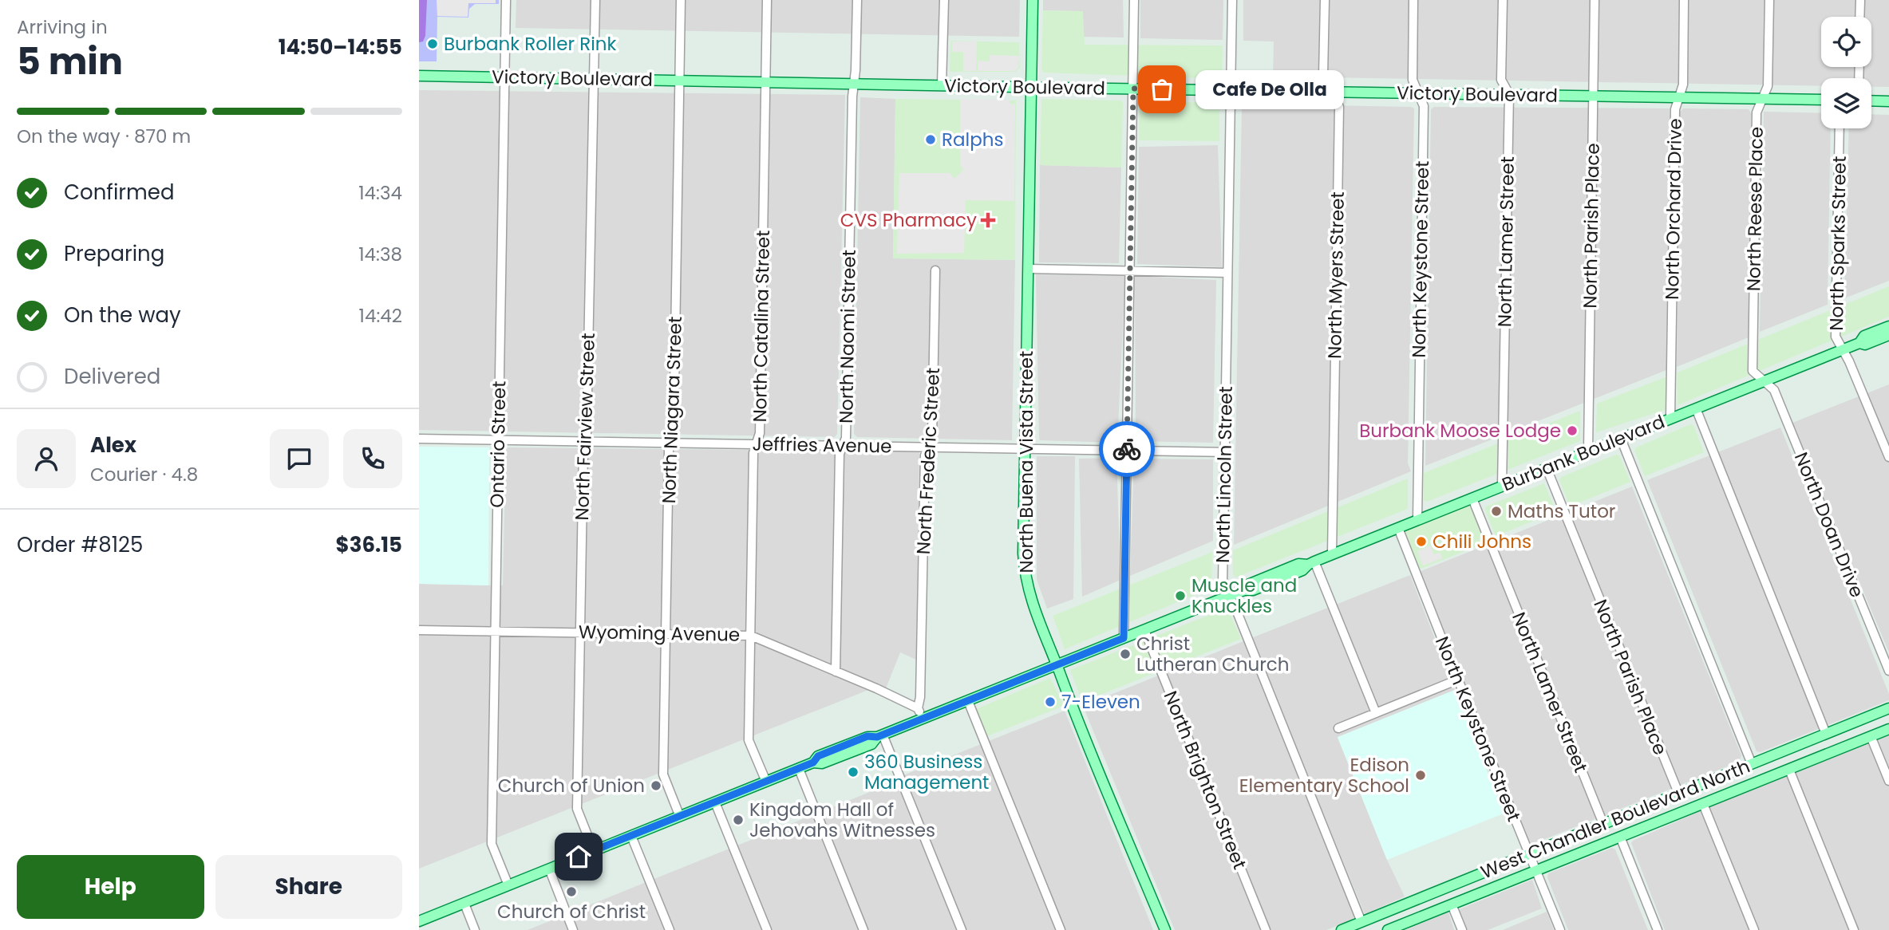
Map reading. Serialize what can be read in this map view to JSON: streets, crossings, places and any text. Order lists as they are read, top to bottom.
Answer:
{
  "streets": {
    "main road": [
      "Victory Boulevard",
      "Burbank Boulevard",
      "North Buena Vista Street",
      "West Chandler Boulevard North"
    ],
    "street": [
      "North Orchard Drive",
      "North Reese Place",
      "North Parish Place",
      "North Lamer Street",
      "North Sparks Street",
      "North Keystone Street",
      "North Myers Street",
      "North Catalina Street",
      "North Naomi Street",
      "North Niagara Street",
      "North Fairview Street",
      "Ontario Street",
      "Jeffries Avenue",
      "North Frederic Street",
      "North Lincoln Street",
      "North Doan Drive",
      "Wyoming Avenue",
      "North Brighton Street"
    ]
  },
  "crossings": [
    ["Victory Boulevard", "North Orchard Drive"],
    ["Victory Boulevard", "North Reese Place"],
    ["Victory Boulevard", "North Parish Place"],
    ["Victory Boulevard", "North Lamer Street"],
    ["Victory Boulevard", "North Keystone Street"],
    ["Victory Boulevard", "North Myers Street"],
    ["Victory Boulevard", "North Catalina Street"],
    ["Victory Boulevard", "North Naomi Street"],
    ["Victory Boulevard", "North Niagara Street"],
    ["Victory Boulevard", "North Fairview Street"],
    ["Victory Boulevard", "Ontario Street"],
    ["Victory Boulevard", "North Buena Vista Street"],
    ["Victory Boulevard", "North Lincoln Street"],
    ["North Orchard Drive", "Burbank Boulevard"],
    ["North Reese Place", "Burbank Boulevard"],
    ["North Reese Place", "North Doan Drive"],
    ["North Parish Place", "Burbank Boulevard"],
    ["North Parish Place", "West Chandler Boulevard North"],
    ["North Lamer Street", "Burbank Boulevard"],
    ["North Lamer Street", "West Chandler Boulevard North"],
    ["North Sparks Street", "Burbank Boulevard"],
    ["North Keystone Street", "Burbank Boulevard"],
    ["North Keystone Street", "West Chandler Boulevard North"],
    ["North Myers Street", "Burbank Boulevard"],
    ["North Catalina Street", "Jeffries Avenue"],
    ["North Catalina Street", "Burbank Boulevard"],
    ["North Catalina Street", "Wyoming Avenue"],
    ["North Naomi Street", "Jeffries Avenue"],
    ["North Naomi Street", "Wyoming Avenue"],
    ["North Niagara Street", "Jeffries Avenue"],
    ["North Niagara Street", "Burbank Boulevard"],
    ["North Niagara Street", "Wyoming Avenue"],
    ["North Fairview Street", "Jeffries Avenue"],
    ["North Fairview Street", "Burbank Boulevard"],
    ["North Fairview Street", "Wyoming Avenue"],
    ["Ontario Street", "Jeffries Avenue"],
    ["Ontario Street", "Burbank Boulevard"],
    ["Ontario Street", "Wyoming Avenue"],
    ["Jeffries Avenue", "North Frederic Street"],
    ["Jeffries Avenue", "North Buena Vista Street"],
    ["Jeffries Avenue", "North Lincoln Street"],
    ["Burbank Boulevard", "North Buena Vista Street"],
    ["Burbank Boulevard", "North Lincoln Street"],
    ["Burbank Boulevard", "North Doan Drive"],
    ["Burbank Boulevard", "North Brighton Street"],
    ["North Frederic Street", "Wyoming Avenue"],
    ["North Lincoln Street", "West Chandler Boulevard North"]
  ],
  "places": {
    "other": [
      "Burbank Roller Rink",
      "Cafe De Olla",
      "Ralphs",
      "Burbank Moose Lodge",
      "Maths Tutor",
      "Chili Johns",
      "Muscle and Knuckles",
      "Christ Lutheran Church",
      "7-Eleven",
      "360 Business Management",
      "Edison Elementary School",
      "Church of Union",
      "Kingdom Hall of Jehovahs Witnesses",
      "Church of Christ"
    ],
    "health": ["CVS Pharmacy"]
  },
  "page": {
    "heading": ["5 min", "Arriving in", "14:50–14:55"],
    "panel": [
      "Alex",
      "Courier · 4.8",
      "Order #8125",
      "$36.15"
    ],
    "bubble": "Cafe De Olla",
    "bar": "On the way · 870 m",
    "list": [
      ["Confirmed", "14:34"],
      ["Preparing", "14:38"],
      ["On the way", "14:42"],
      "Delivered"
    ],
    "buttons": ["Help", "Share"]
  }
}
